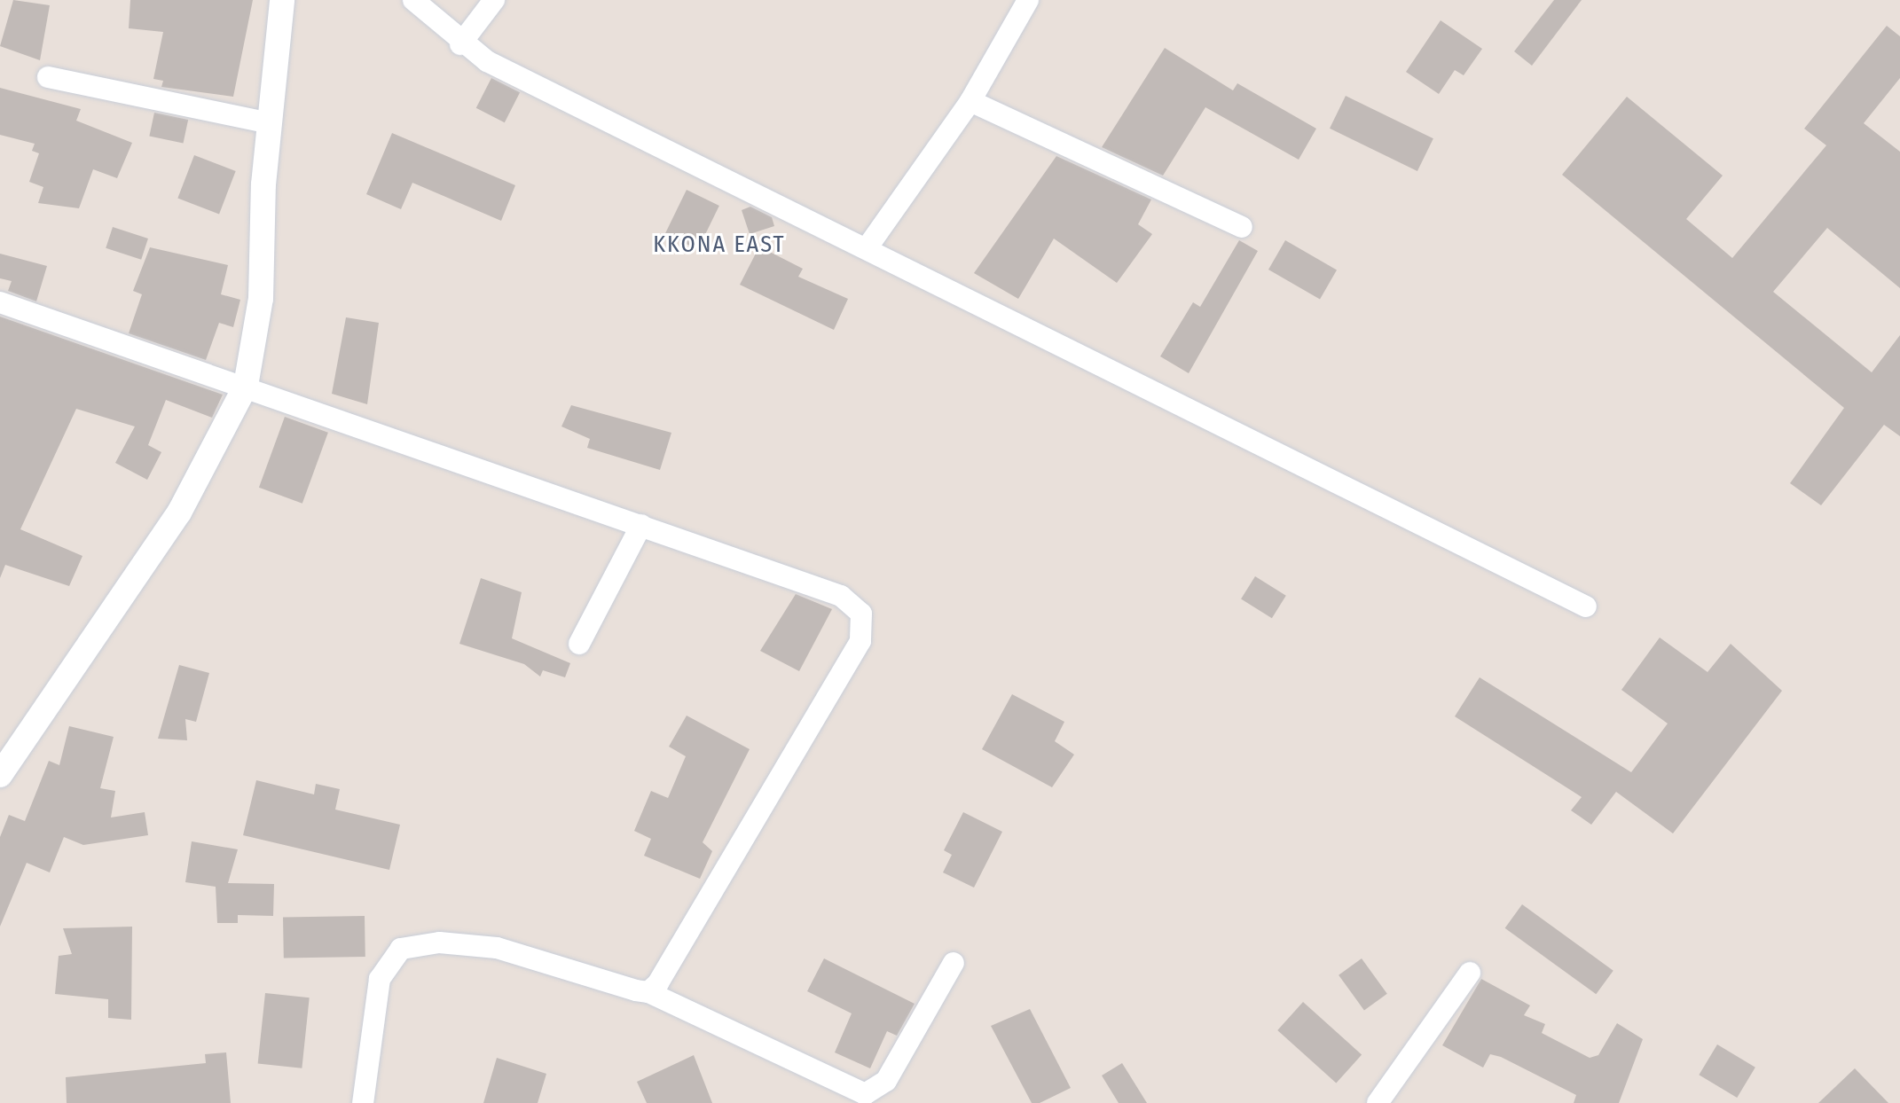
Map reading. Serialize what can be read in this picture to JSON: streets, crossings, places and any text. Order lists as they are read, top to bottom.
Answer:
{
  "districts": ["KKONA EAST"]
}
